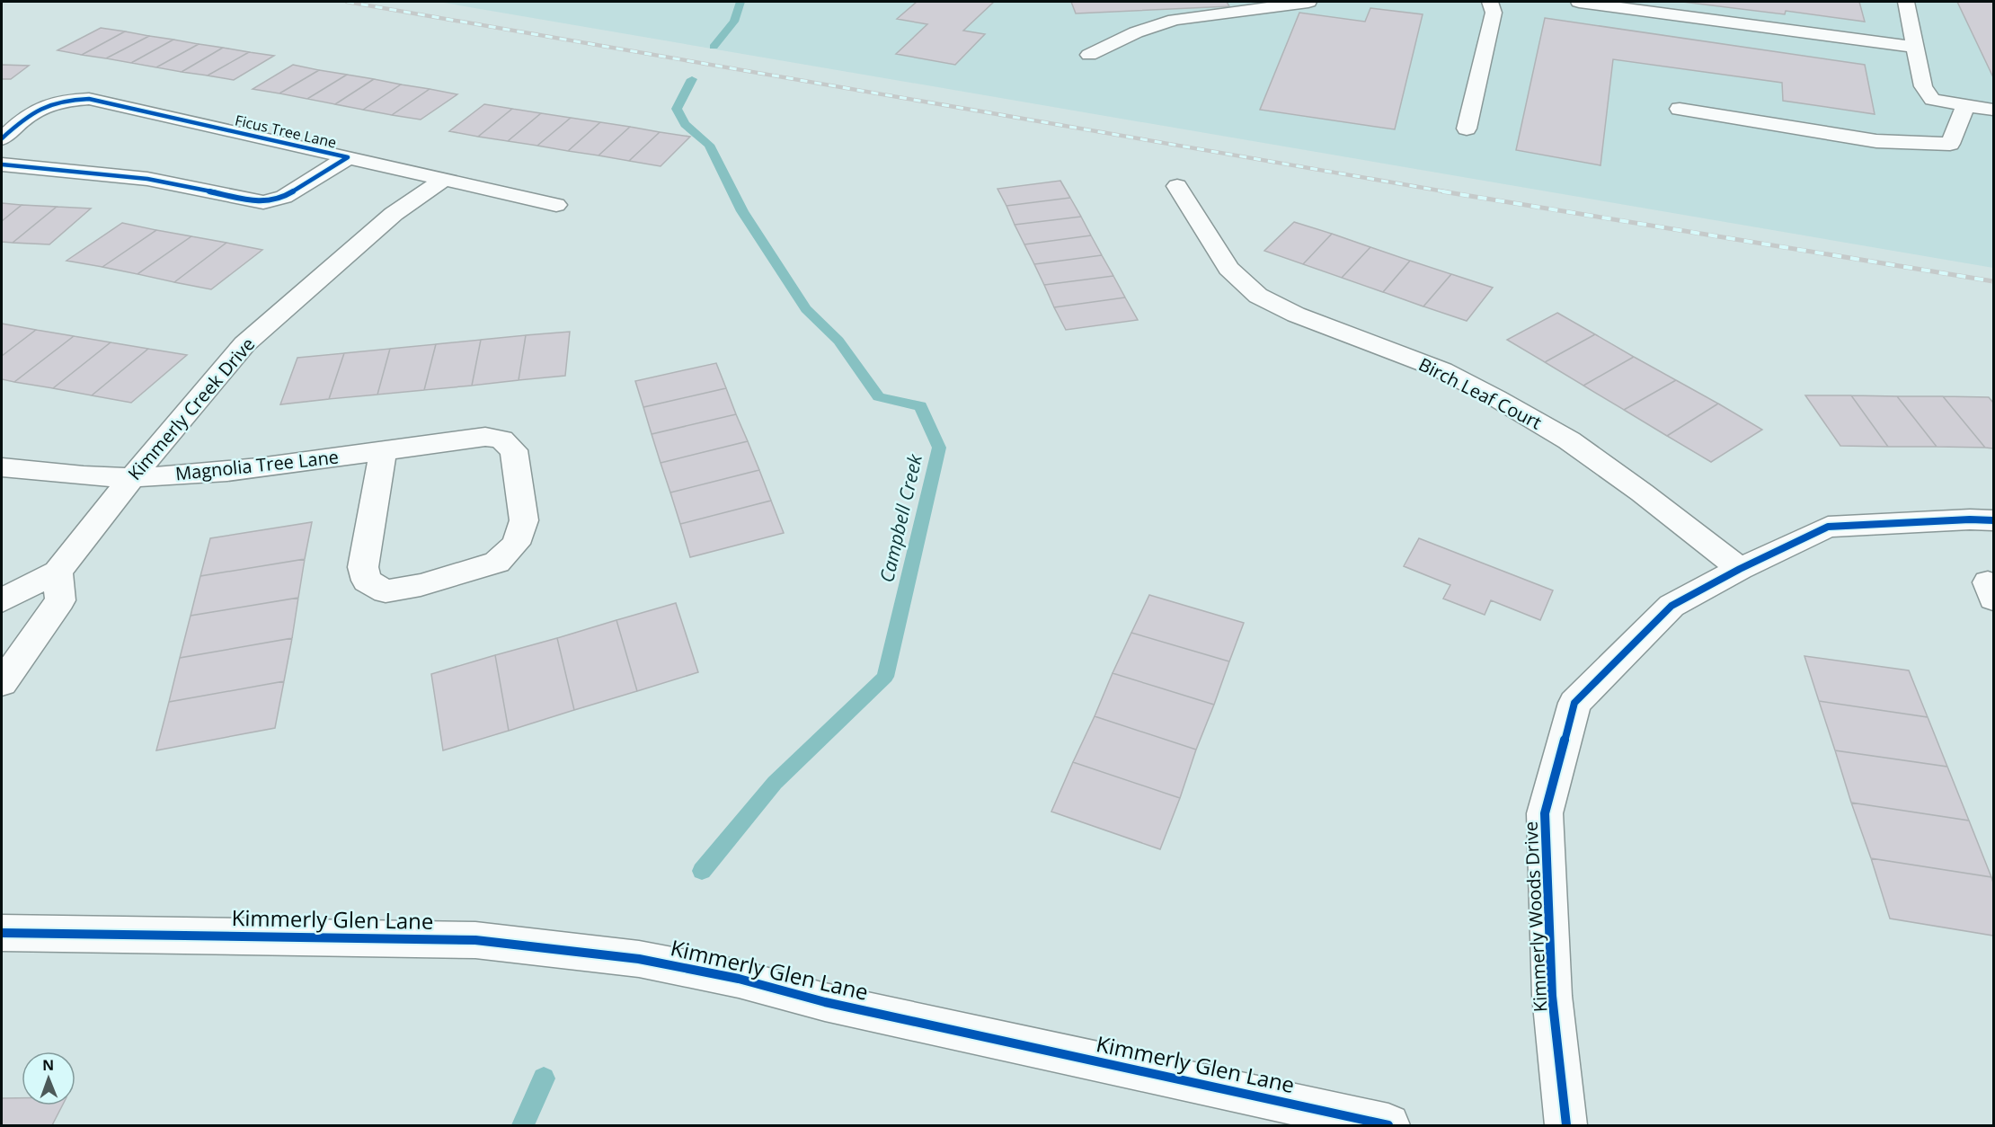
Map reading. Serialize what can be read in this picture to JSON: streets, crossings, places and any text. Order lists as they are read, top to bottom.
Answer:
{
  "streets": {
    "street": [
      "Ficus Tree Lane",
      "Birch Leaf Court",
      "Kimmerly Creek Drive",
      "Magnolia Tree Lane",
      "Kimmerly Woods Drive",
      "Kimmerly Glen Lane"
    ]
  },
  "crossings": [
    ["Ficus Tree Lane", "Kimmerly Creek Drive"],
    ["Birch Leaf Court", "Kimmerly Woods Drive"],
    ["Kimmerly Creek Drive", "Magnolia Tree Lane"]
  ],
  "water": ["Campbell Creek"],
  "north": "top"
}
